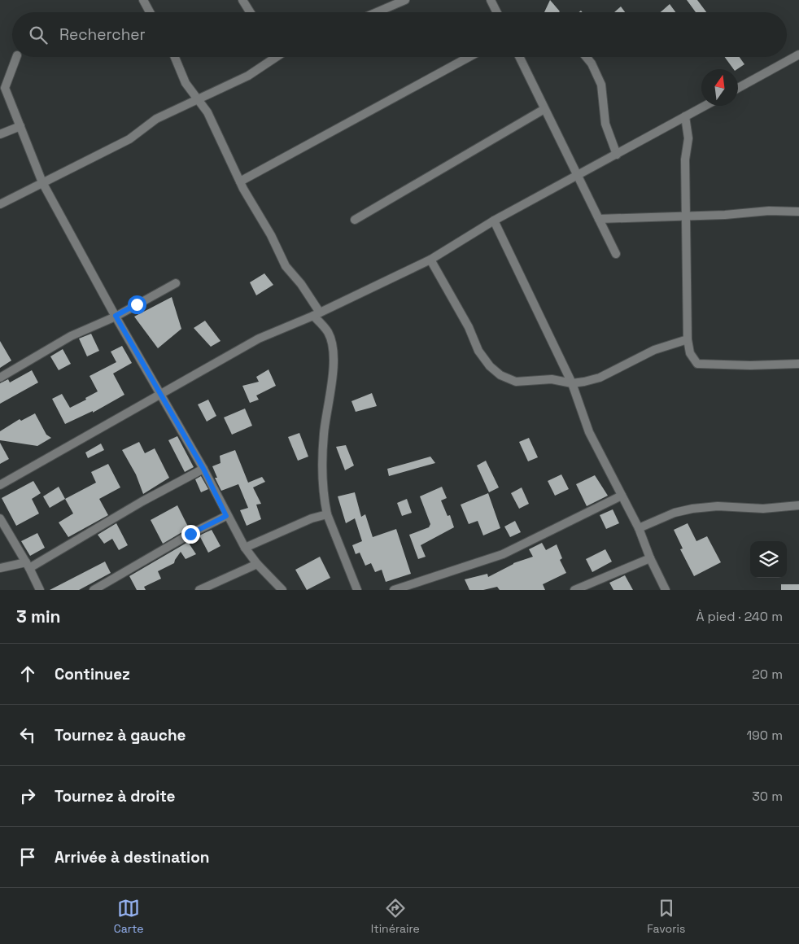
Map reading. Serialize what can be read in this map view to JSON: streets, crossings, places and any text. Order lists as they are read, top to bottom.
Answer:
{
  "north": "top",
  "page": {
    "search": "Rechercher",
    "heading": ["3 min", "À pied · 240 m"],
    "list": [
      ["Continuez", "20 m"],
      ["Tournez à gauche", "190 m"],
      ["Tournez à droite", "30 m"],
      "Arrivée à destination"
    ],
    "nav": ["Carte", "Itinéraire", "Favoris"]
  }
}
